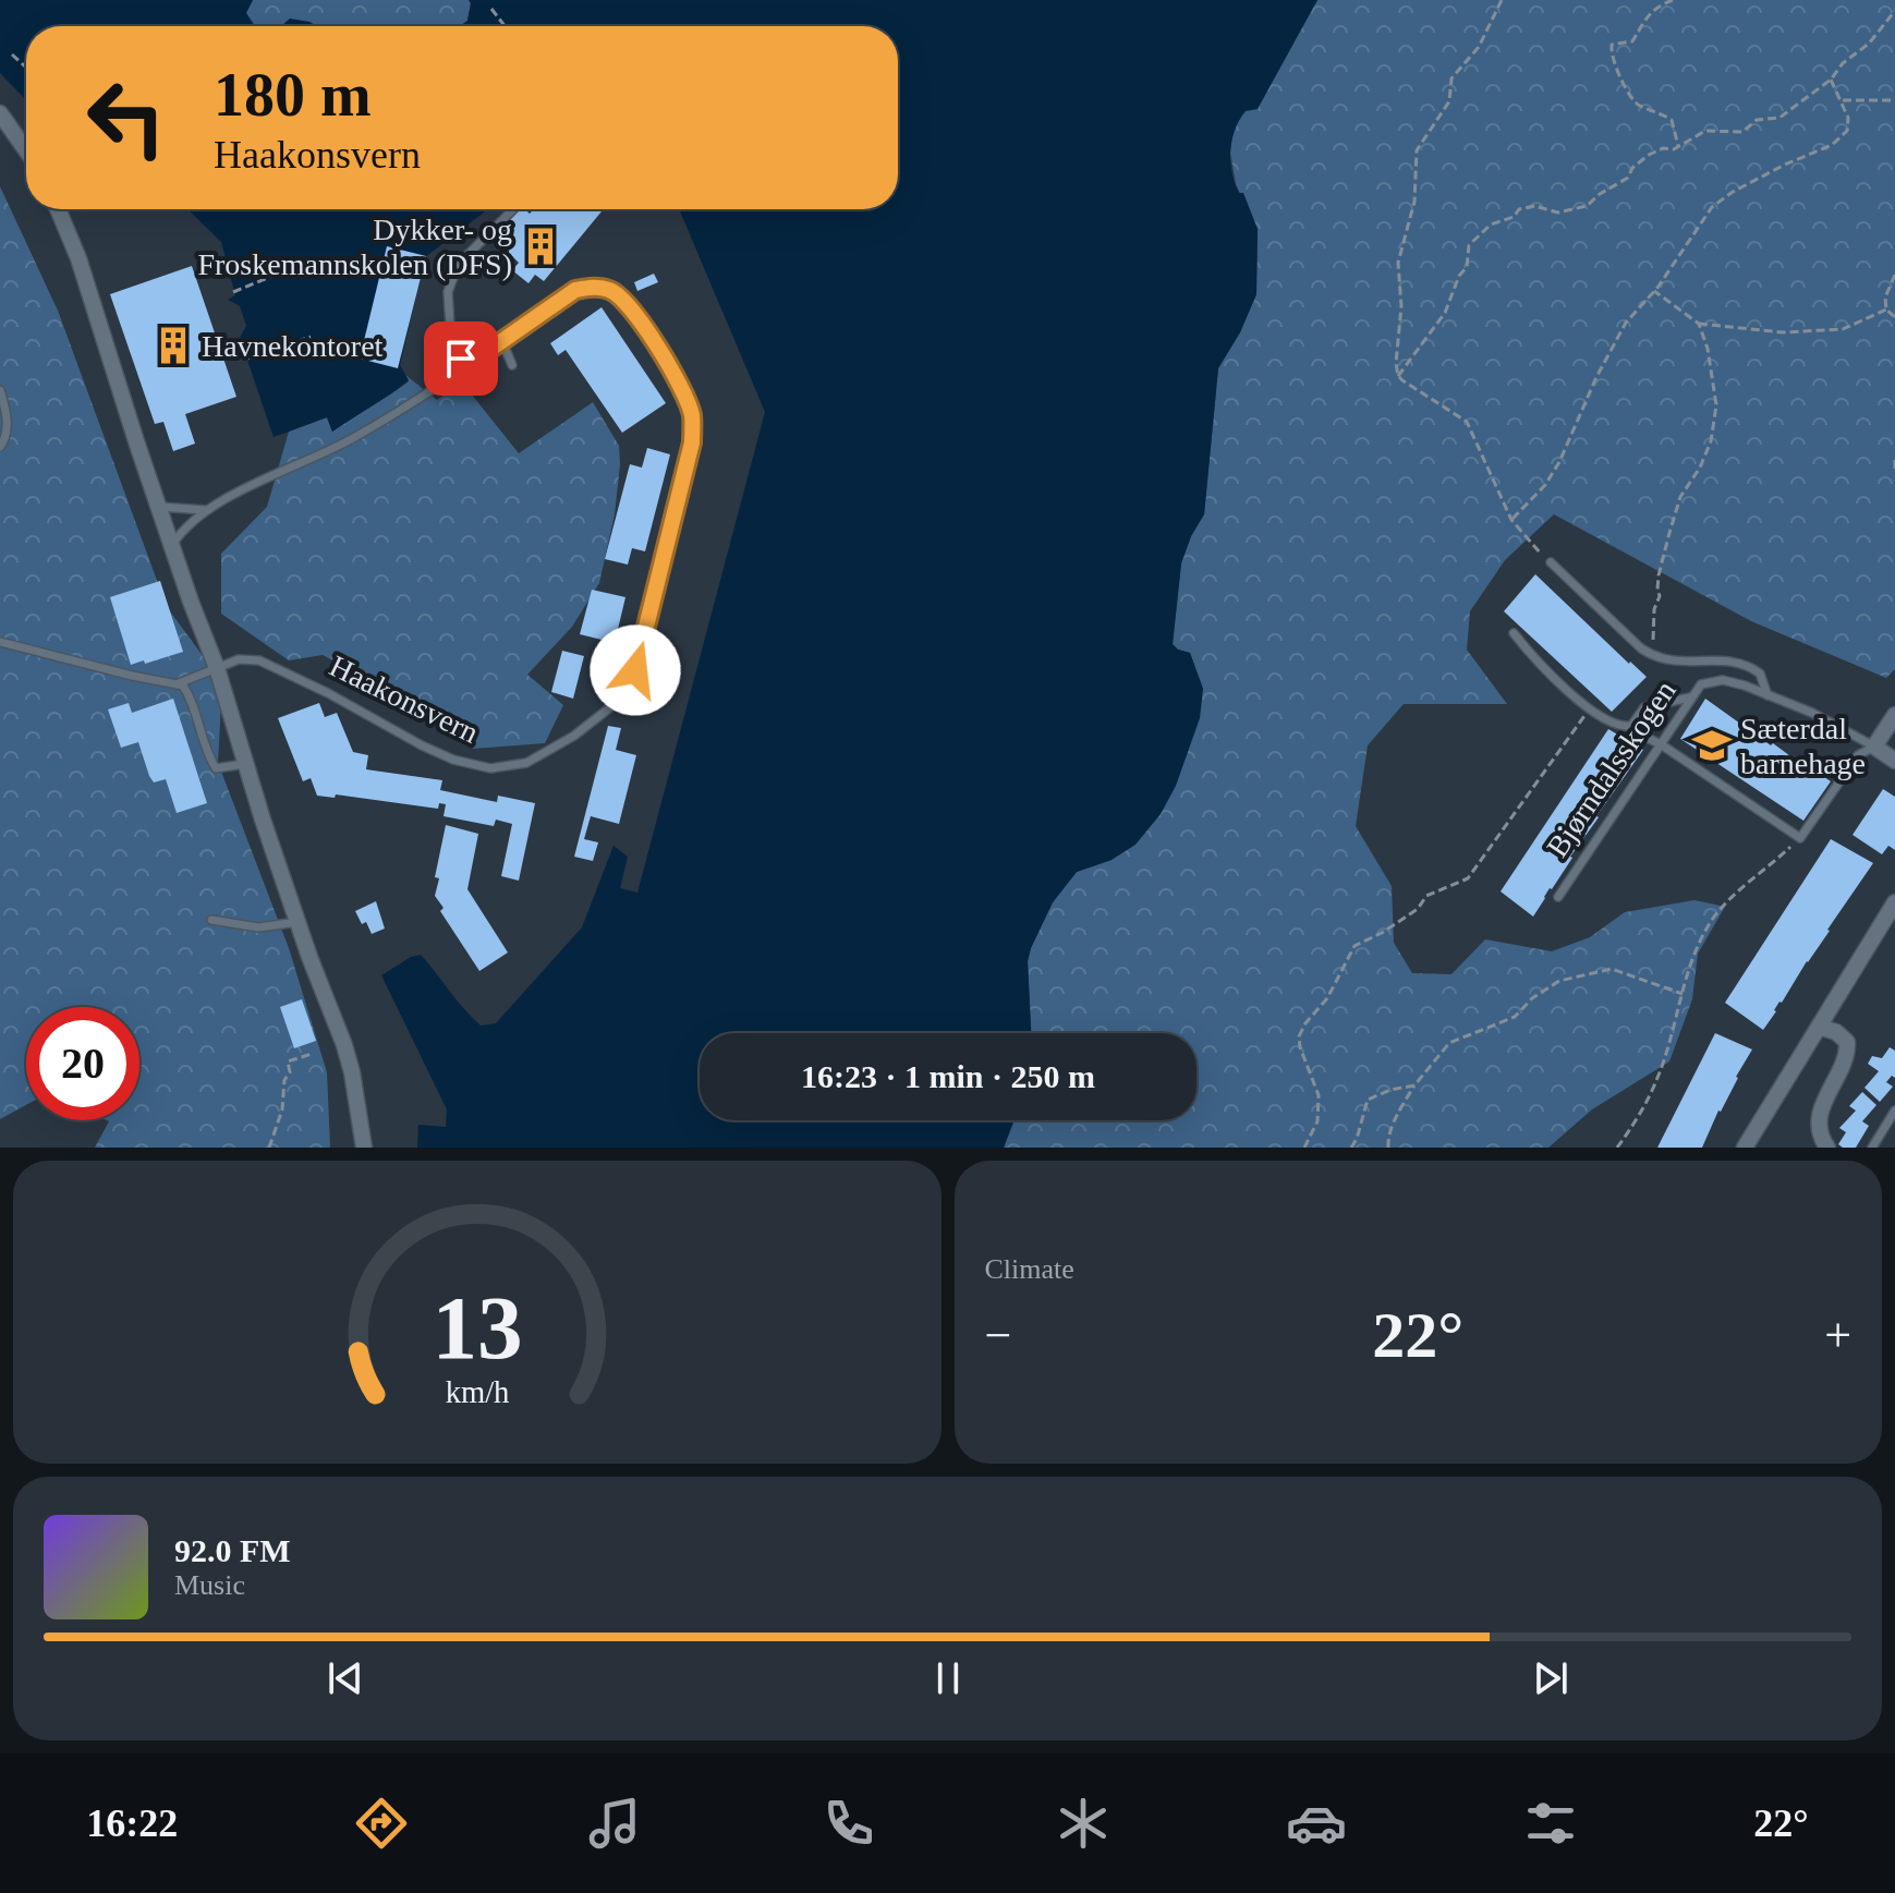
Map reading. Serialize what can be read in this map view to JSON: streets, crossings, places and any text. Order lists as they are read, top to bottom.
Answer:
{
  "streets": {
    "street": ["Bjørndalsskogen"],
    "lane": ["Haakonsvern"]
  },
  "places": {
    "building": ["Dykker- og Froskemannskolen (DFS)", "Havnekontoret"],
    "school or university": ["Sæterdal barnehage"]
  },
  "page": {
    "turn": ["180 m", "Haakonsvern"],
    "limit": "20",
    "trip": "16:23 · 1 min · 250 m",
    "tile": "Climate",
    "heat": ["−", "22°", "+"],
    "song": ["92.0 FM", "Music"],
    "tabs": ["16:22", "22°"],
    "gauge": ["13", "km/h"]
  }
}
